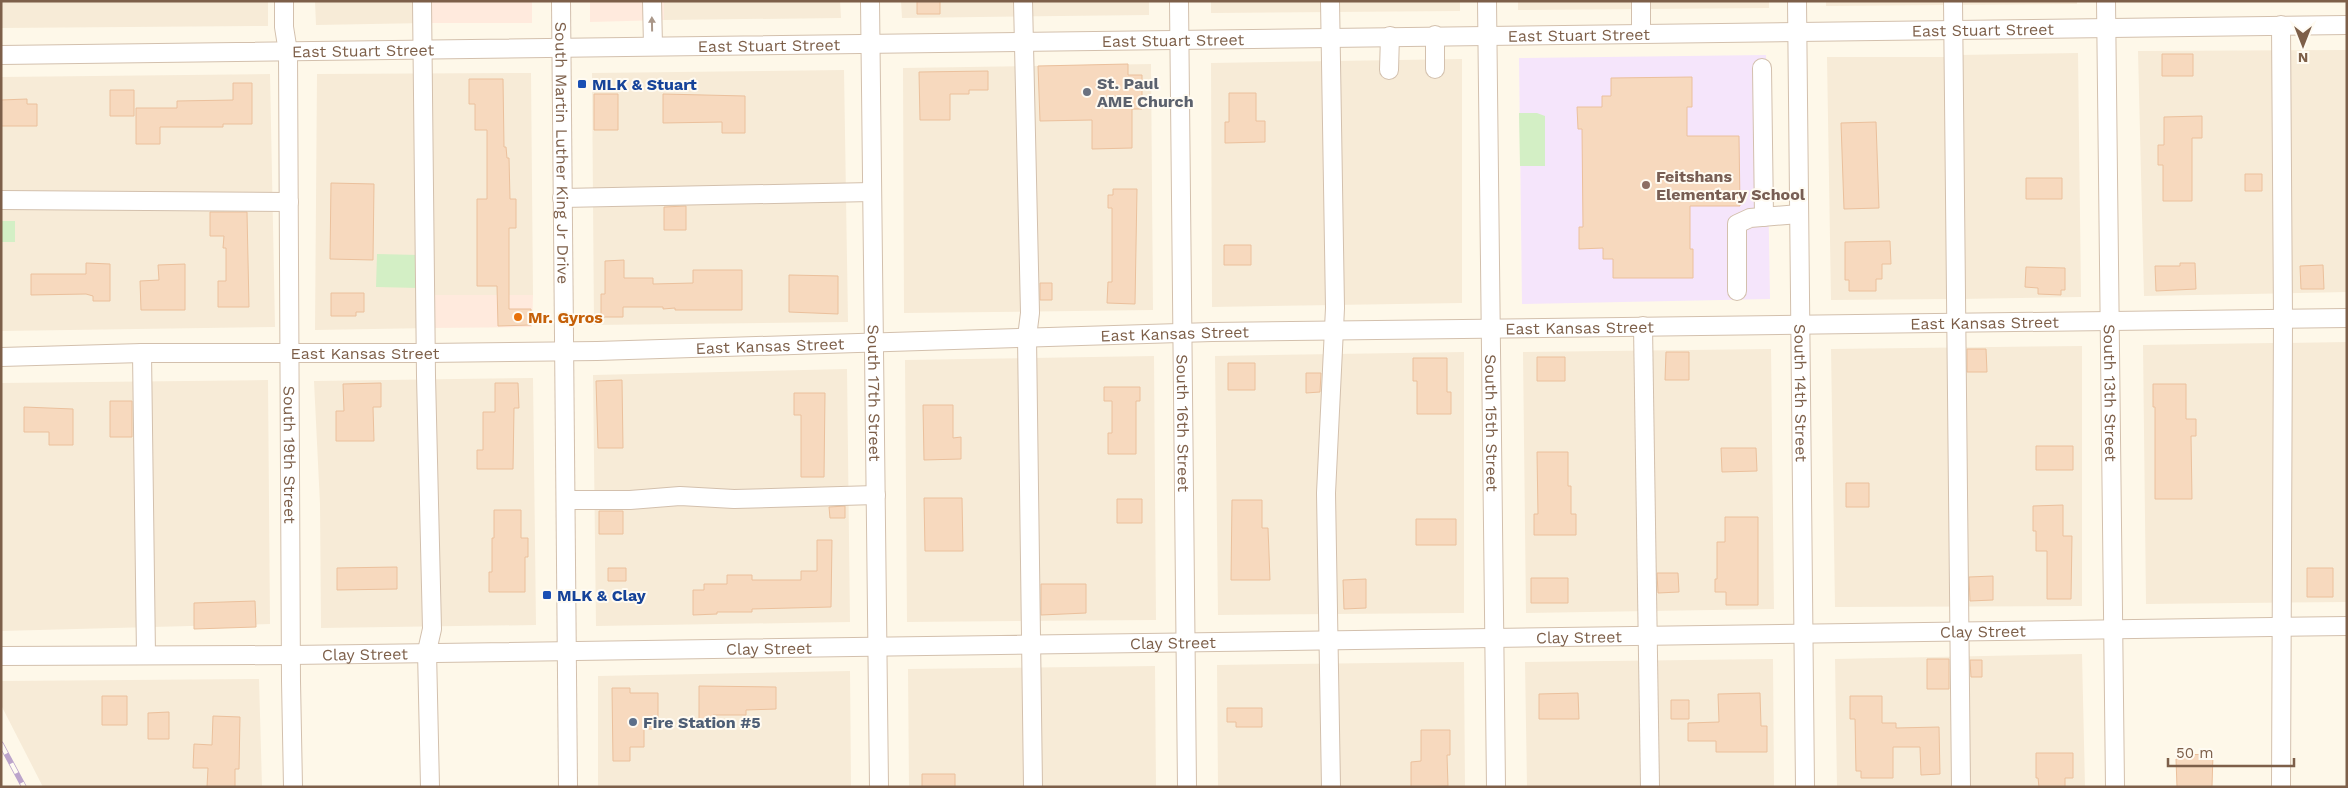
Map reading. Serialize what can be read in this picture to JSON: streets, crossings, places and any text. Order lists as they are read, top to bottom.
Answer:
{
  "streets": {
    "street": [
      "East Stuart Street",
      "South Martin Luther King Jr Drive",
      "East Kansas Street",
      "South 17th Street",
      "South 14th Street",
      "South 13th Street",
      "South 16th Street",
      "South 15th Street",
      "South 19th Street",
      "Clay Street"
    ]
  },
  "crossings": [
    ["East Stuart Street", "South Martin Luther King Jr Drive"],
    ["East Stuart Street", "South 17th Street"],
    ["East Stuart Street", "South 14th Street"],
    ["East Stuart Street", "South 13th Street"],
    ["East Stuart Street", "South 16th Street"],
    ["East Stuart Street", "South 15th Street"],
    ["East Stuart Street", "South 19th Street"],
    ["South Martin Luther King Jr Drive", "East Kansas Street"],
    ["South Martin Luther King Jr Drive", "Clay Street"],
    ["East Kansas Street", "South 17th Street"],
    ["East Kansas Street", "South 14th Street"],
    ["East Kansas Street", "South 13th Street"],
    ["East Kansas Street", "South 16th Street"],
    ["East Kansas Street", "South 15th Street"],
    ["East Kansas Street", "South 19th Street"],
    ["South 17th Street", "Clay Street"],
    ["South 14th Street", "Clay Street"],
    ["South 13th Street", "Clay Street"],
    ["South 16th Street", "Clay Street"],
    ["South 15th Street", "Clay Street"],
    ["South 19th Street", "Clay Street"]
  ],
  "places": {
    "transit": ["MLK & Stuart", "MLK & Clay"],
    "other": [
      "St. Paul AME Church",
      "Feitshans Elementary School",
      "Mr. Gyros",
      "Fire Station #5"
    ]
  },
  "scale_bar": "50 m",
  "north": "bottom"
}
